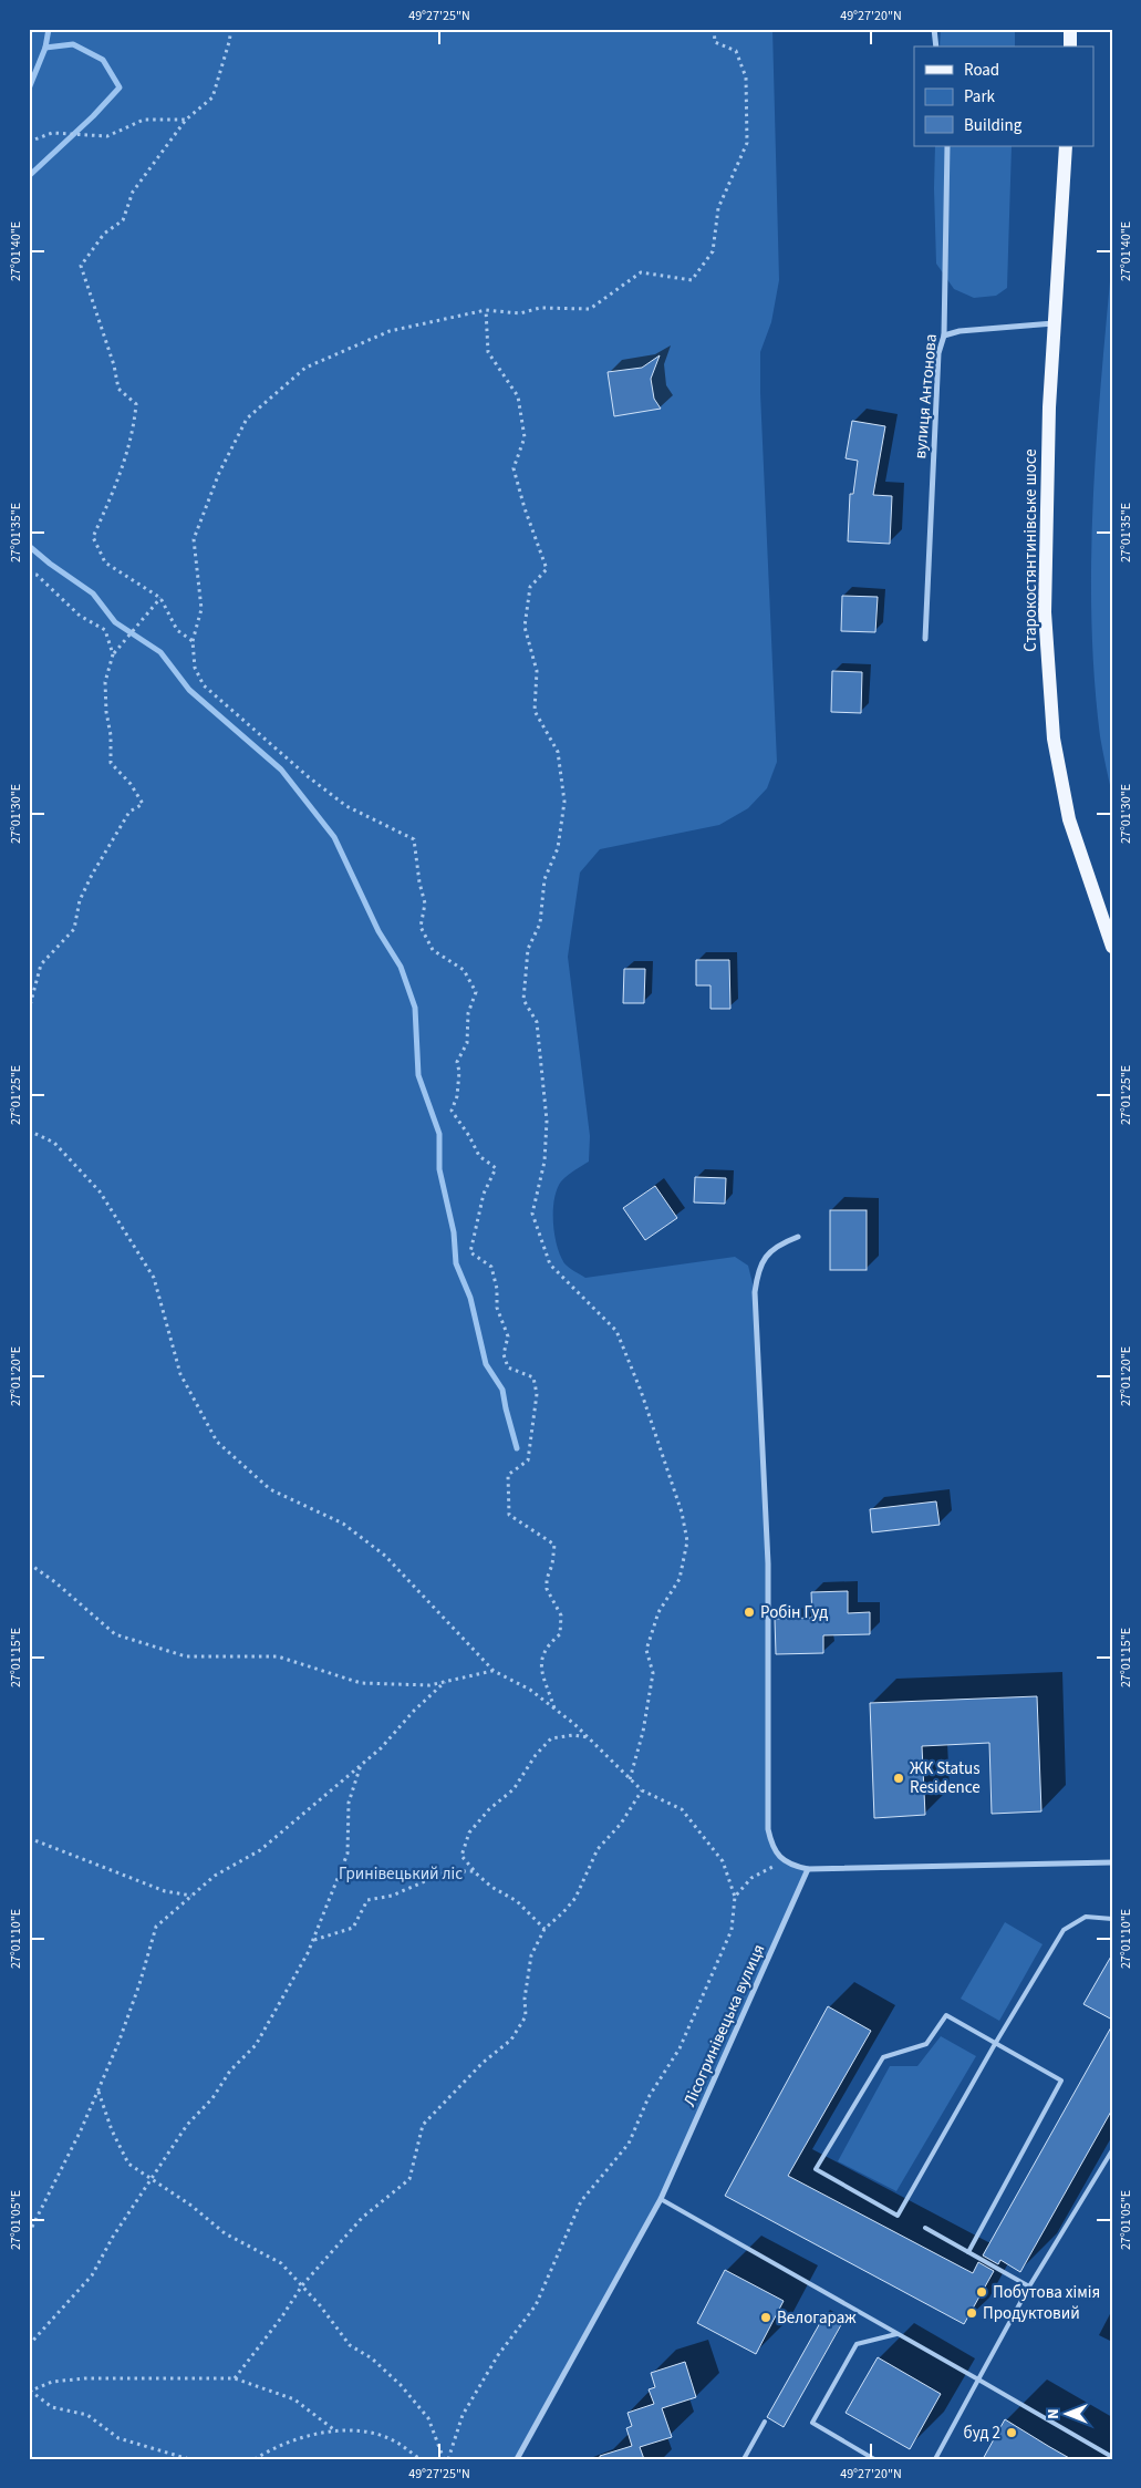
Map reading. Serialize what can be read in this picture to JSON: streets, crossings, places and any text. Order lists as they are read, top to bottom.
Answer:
{
  "streets": {
    "main road": ["Старокостянтинівське шосе"],
    "street": ["вулиця Антонова", "Лісогринівецька вулиця"]
  },
  "parks": ["Гринівецький ліс"],
  "places": [
    "Робін Гуд",
    "ЖК Status Residence",
    "Побутова хімія",
    "Продуктовий",
    "Велогараж",
    "буд 2"
  ],
  "legend": ["Road", "Park", "Building"],
  "north": "left",
  "coordinates": [
    "49°27'25\"N",
    "49°27'20\"N",
    "27°01'40\"E",
    "27°01'35\"E",
    "27°01'30\"E",
    "27°01'25\"E",
    "27°01'20\"E",
    "27°01'15\"E",
    "27°01'10\"E",
    "27°01'05\"E"
  ]
}
